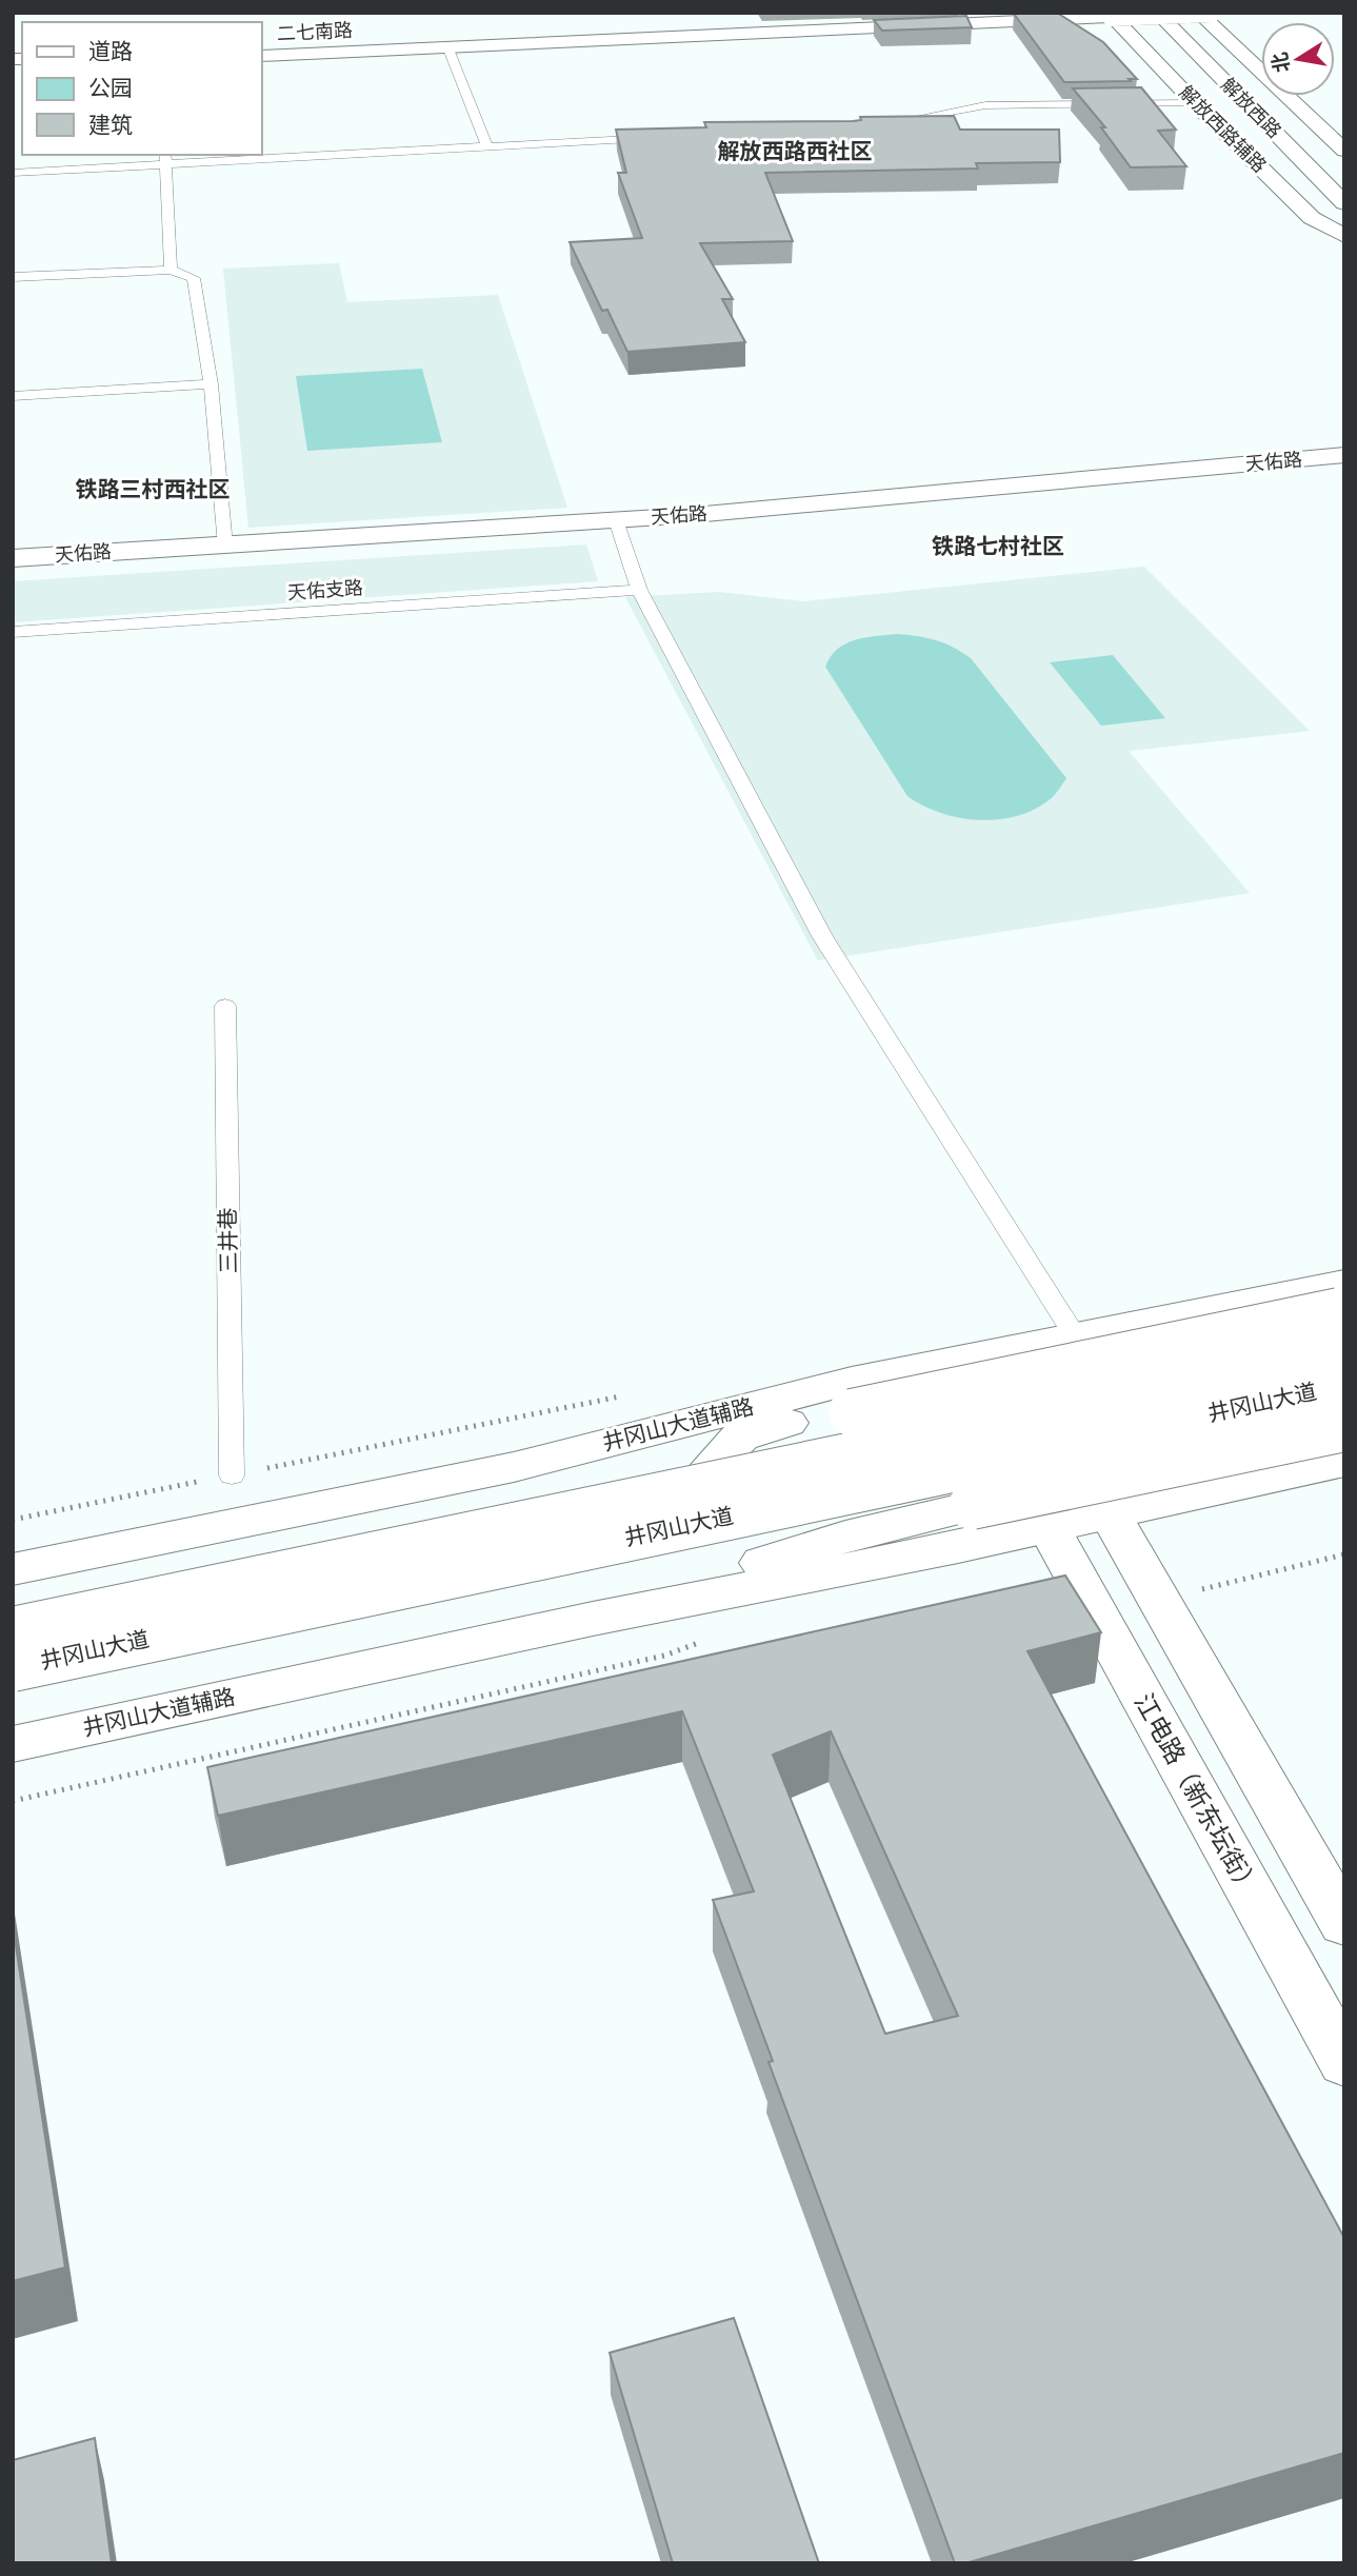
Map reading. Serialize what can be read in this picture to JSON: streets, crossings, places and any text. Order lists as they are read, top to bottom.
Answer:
{
  "streets": {
    "main road": [
      "二七南路",
      "解放西路",
      "解放西路辅路",
      "天佑路",
      "井冈山大道",
      "井冈山大道辅路",
      "江电路（新东坛街）"
    ],
    "lane": ["天佑支路", "三井巷"]
  },
  "crossings": [
    ["二七南路", "解放西路辅路"],
    ["井冈山大道辅路", "江电路（新东坛街）"]
  ],
  "districts": ["解放西路西社区", "铁路三村西社区", "铁路七村社区"],
  "legend": ["道路", "公园", "建筑"],
  "north": "left"
}
